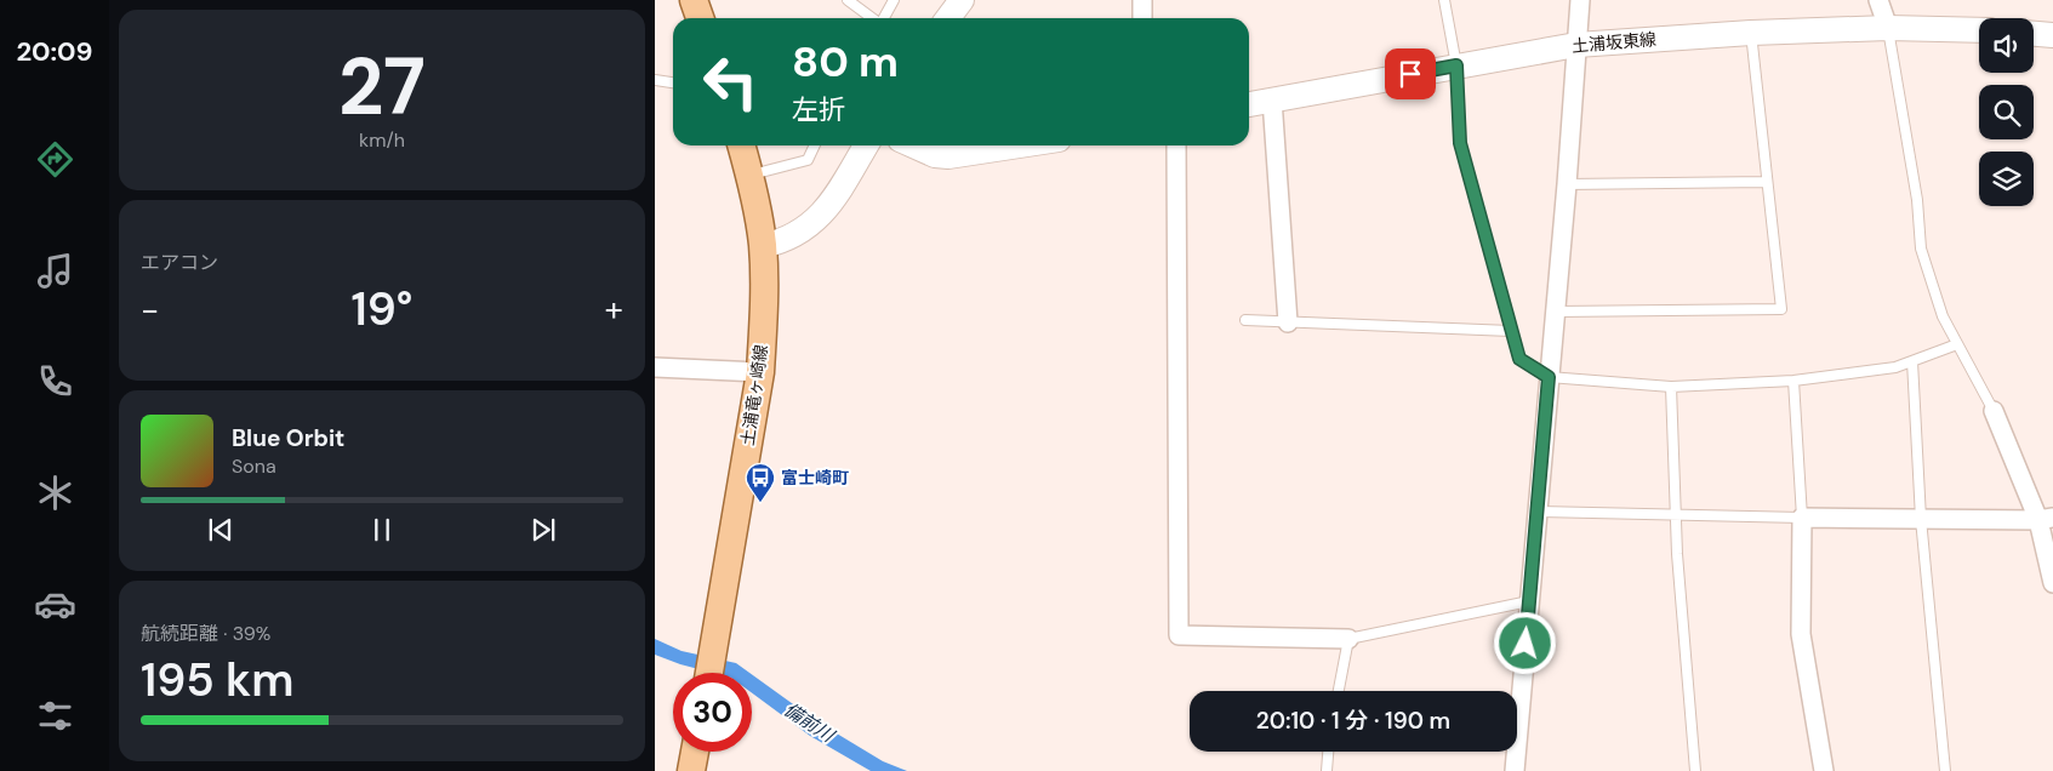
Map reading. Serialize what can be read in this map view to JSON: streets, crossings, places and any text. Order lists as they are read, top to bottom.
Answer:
{
  "streets": {
    "main road": ["土浦坂東線", "土浦竜ヶ崎線"]
  },
  "water": ["備前川"],
  "places": {
    "bus stop": ["富士崎町"]
  },
  "page": {
    "tabs": "20:09",
    "tile": [
      ["27", "km/h"],
      "エアコン",
      ["航続距離 · 39%", "195 km"]
    ],
    "turn": ["80 m", "左折"],
    "heat": ["−", "19°", "+"],
    "song": ["Blue Orbit", "Sona"],
    "limit": "30",
    "trip": "20:10 · 1 分 · 190 m"
  }
}
